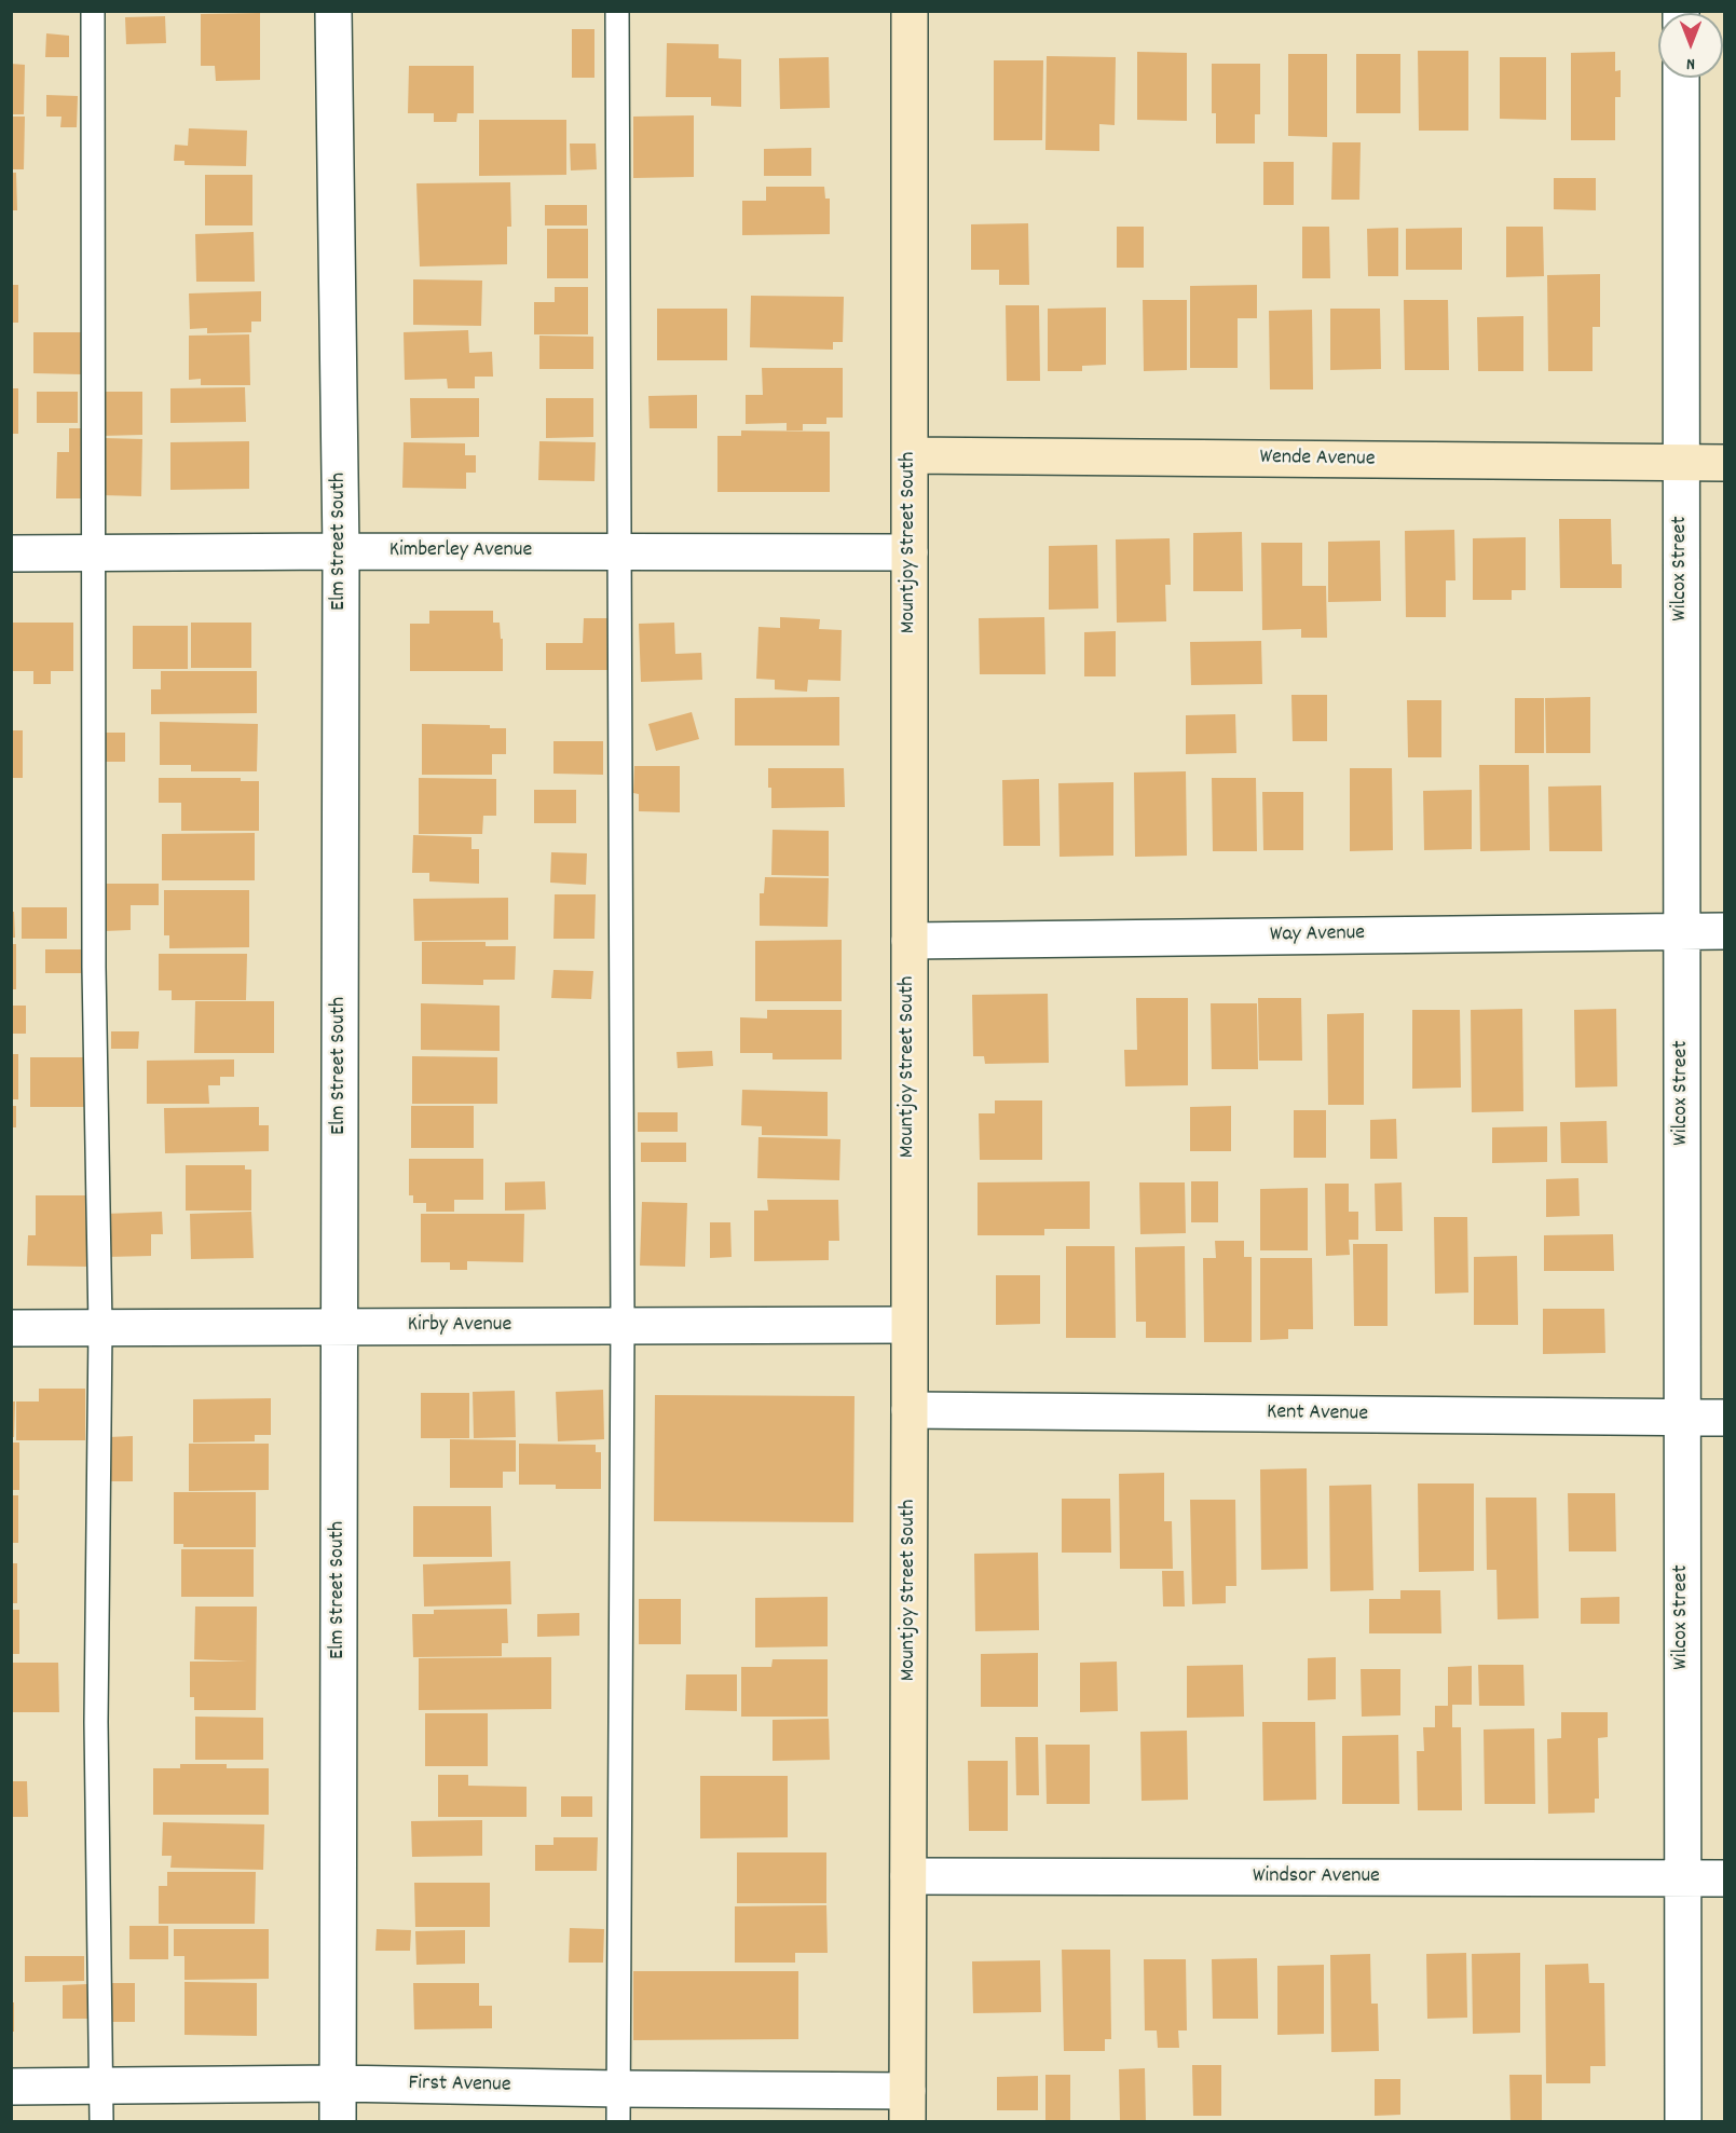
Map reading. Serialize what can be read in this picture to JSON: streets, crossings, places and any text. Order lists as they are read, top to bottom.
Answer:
{
  "streets": {
    "street": [
      "Wende Avenue",
      "Elm Street South",
      "Mountjoy Street South",
      "Kimberley Avenue",
      "Wilcox Street",
      "Way Avenue",
      "Kirby Avenue",
      "Kent Avenue",
      "Windsor Avenue",
      "First Avenue"
    ]
  },
  "crossings": [
    ["Wende Avenue", "Mountjoy Street South"],
    ["Wende Avenue", "Wilcox Street"],
    ["Elm Street South", "Kimberley Avenue"],
    ["Elm Street South", "Kirby Avenue"],
    ["Elm Street South", "First Avenue"],
    ["Mountjoy Street South", "Kimberley Avenue"],
    ["Mountjoy Street South", "Way Avenue"],
    ["Mountjoy Street South", "Kirby Avenue"],
    ["Mountjoy Street South", "Kent Avenue"],
    ["Mountjoy Street South", "Windsor Avenue"],
    ["Mountjoy Street South", "First Avenue"],
    ["Wilcox Street", "Way Avenue"],
    ["Wilcox Street", "Kent Avenue"],
    ["Wilcox Street", "Windsor Avenue"]
  ],
  "north": "bottom"
}
